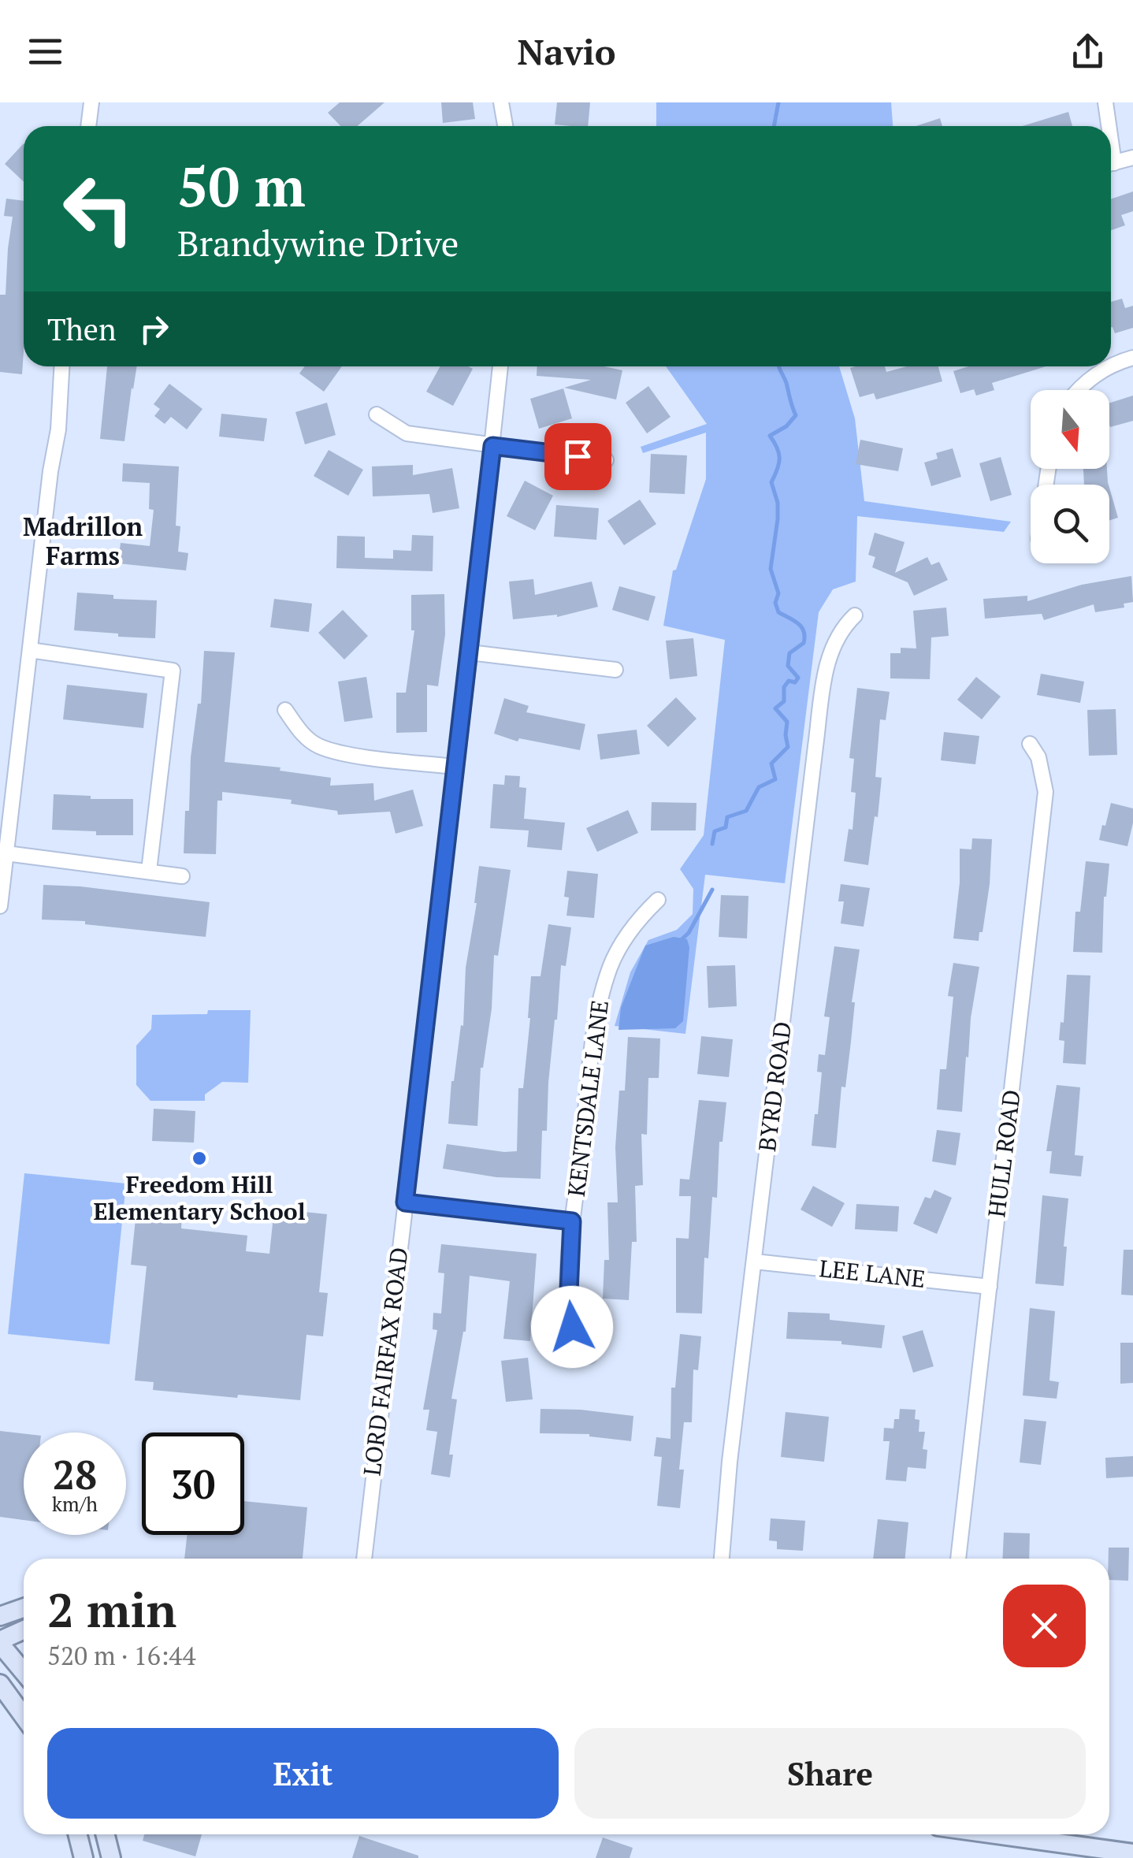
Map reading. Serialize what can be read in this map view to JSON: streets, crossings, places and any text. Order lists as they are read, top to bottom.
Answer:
{
  "streets": {
    "street": [
      "BYRD ROAD",
      "KENTSDALE LANE",
      "HULL ROAD",
      "LEE LANE",
      "LORD FAIRFAX ROAD"
    ]
  },
  "crossings": [
    ["BYRD ROAD", "LEE LANE"],
    ["HULL ROAD", "LEE LANE"]
  ],
  "districts": ["Madrillon Farms"],
  "places": ["Freedom Hill Elementary School"],
  "north": "bottom",
  "page": {
    "header": "Navio",
    "turn": ["50 m", "Brandywine Drive"],
    "then": "Then",
    "speed": "28 km/h",
    "limit": "30",
    "heading": ["2 min", "520 m · 16:44"],
    "buttons": ["Exit", "Share"]
  }
}
